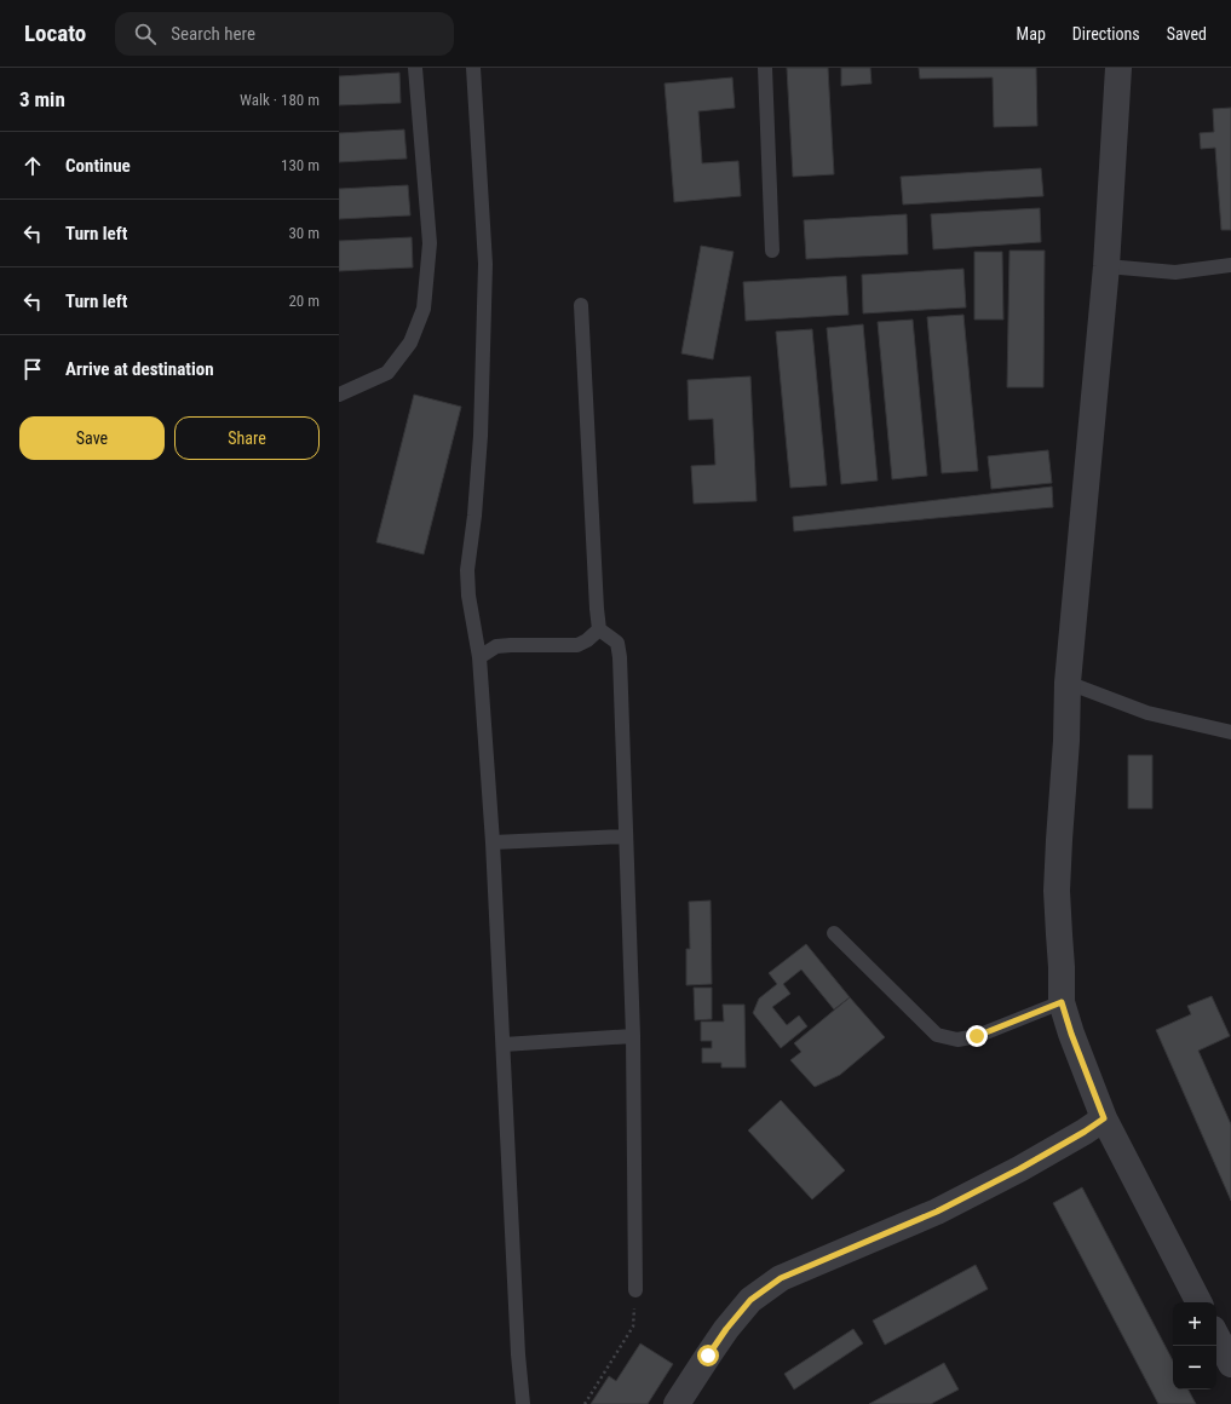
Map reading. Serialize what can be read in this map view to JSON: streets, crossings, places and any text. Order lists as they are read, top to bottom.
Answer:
{
  "page": {
    "header": "Locato",
    "search": "Search here",
    "nav": ["Map", "Directions", "Saved"],
    "heading": ["3 min", "Walk · 180 m"],
    "list": [
      ["Continue", "130 m"],
      ["Turn left", "30 m"],
      ["Turn left", "20 m"],
      "Arrive at destination"
    ],
    "buttons": ["Save", "Share"],
    "map_buttons": ["+", "−"]
  }
}
